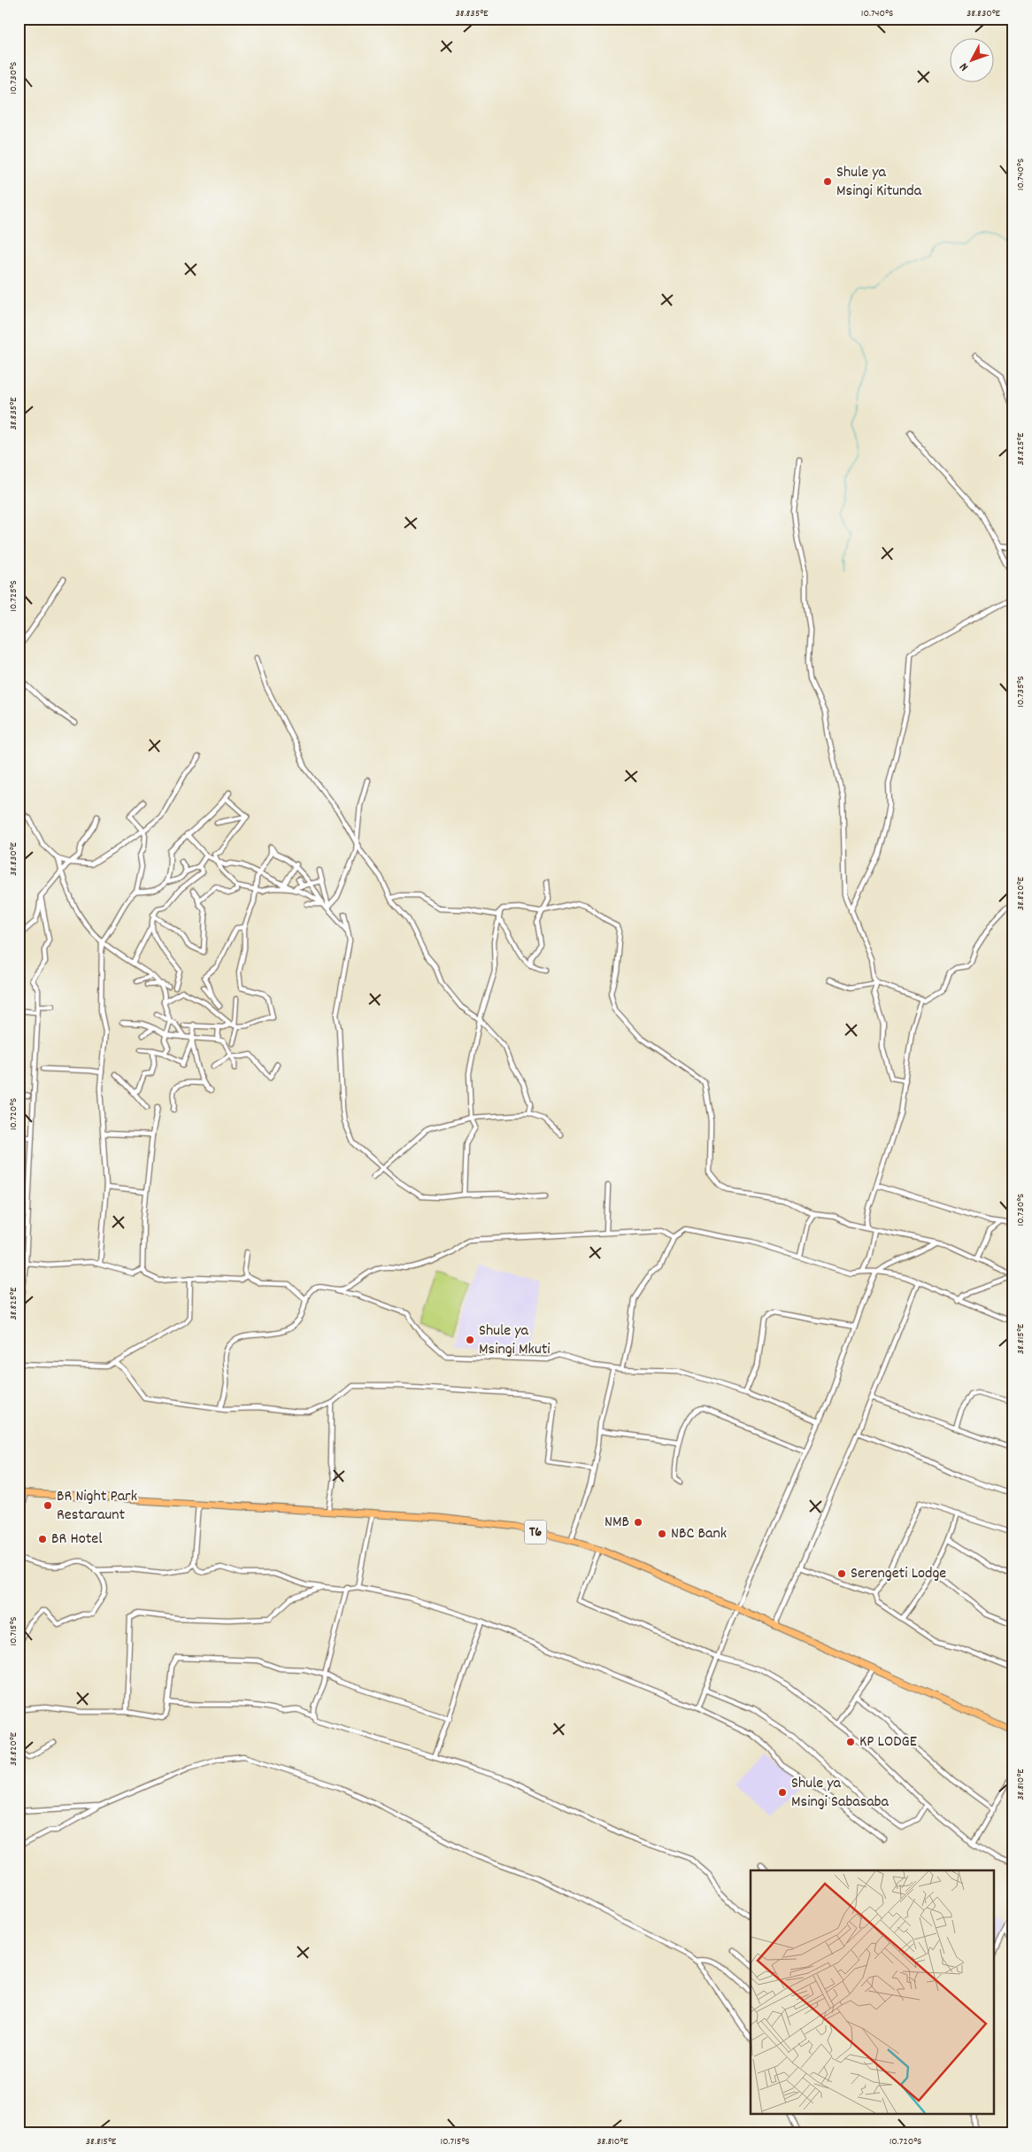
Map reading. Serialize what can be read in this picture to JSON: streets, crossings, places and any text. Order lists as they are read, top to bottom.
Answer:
{
  "streets": {
    "highway": ["T6"]
  },
  "places": [
    "Shule ya Msingi Kitunda",
    "Shule ya Msingi Mkuti",
    "BR Night Park Restaraunt",
    "NMB",
    "NBC Bank",
    "BR Hotel",
    "Serengeti Lodge",
    "KP LODGE",
    "Shule ya Msingi Sabasaba"
  ],
  "north": "bottom left",
  "coordinates": [
    "38.835°E",
    "10.740°S",
    "38.830°E",
    "10.730°S",
    "38.825°E",
    "10.725°S",
    "10.735°S",
    "38.820°E",
    "10.720°S",
    "38.815°E",
    "10.715°S",
    "38.810°E"
  ]
}
